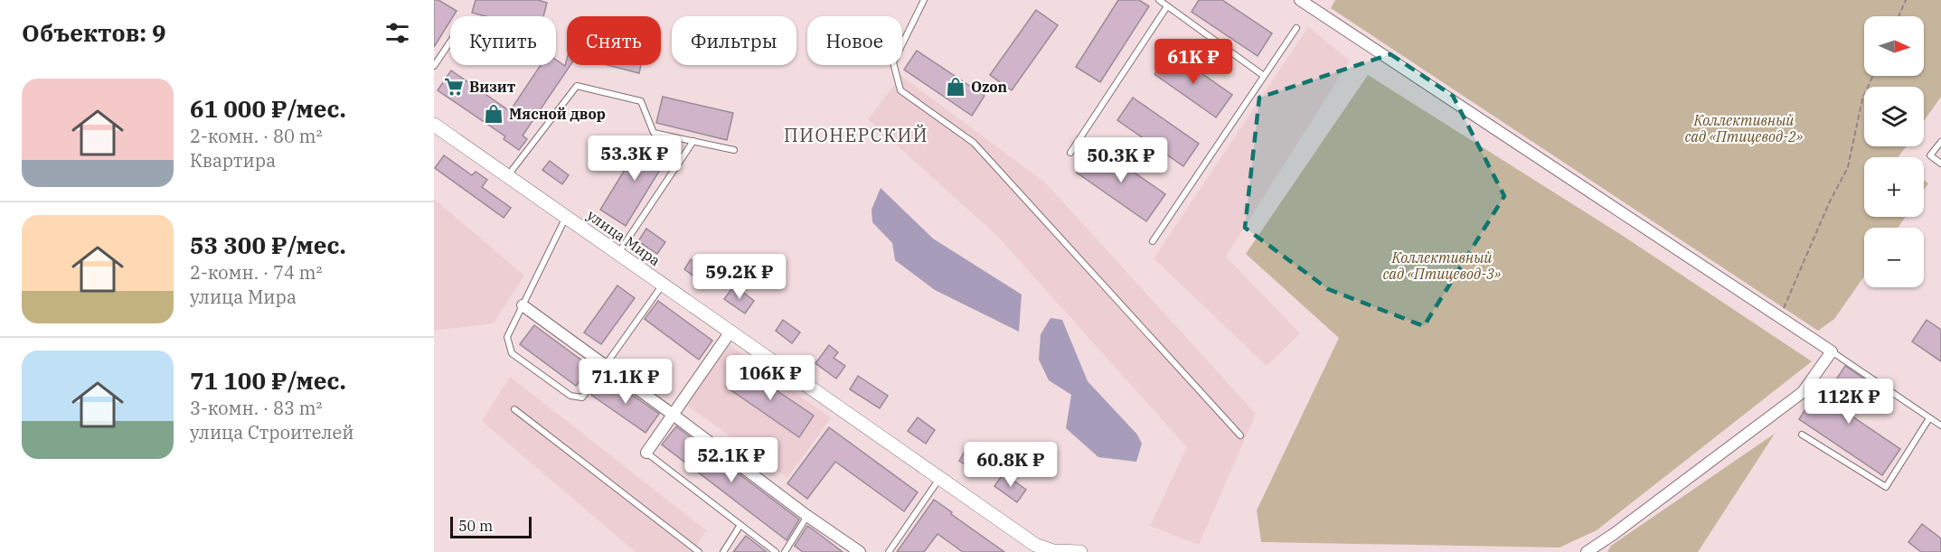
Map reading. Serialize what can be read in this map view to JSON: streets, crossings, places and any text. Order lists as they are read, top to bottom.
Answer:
{
  "streets": {
    "street": ["улица Мира"]
  },
  "districts": ["ПИОНЕРСКИЙ"],
  "parks": ["Коллективный сад «Птицевод-2»", "Коллективный сад «Птицевод-3»"],
  "places": {
    "supermarket": ["Визит"],
    "shop": ["Ozon", "Мясной двор"]
  },
  "scale_bar": "50 m",
  "north": "right",
  "page": {
    "heading": "Объектов: 9",
    "map_buttons": ["+", "−"],
    "chip": [
      "Купить",
      "Снять",
      "Фильтры",
      "Новое"
    ],
    "price": [
      "61K ₽",
      "53.3K ₽",
      "50.3K ₽",
      "59.2K ₽",
      "106K ₽",
      "71.1K ₽",
      "112K ₽",
      "52.1K ₽",
      "60.8K ₽"
    ],
    "list": [
      {
        "name": "61 000 ₽/мес.",
        "note": "2-комн. · 80 m² · Квартира"
      },
      {
        "name": "53 300 ₽/мес.",
        "note": "2-комн. · 74 m² · улица Мира"
      },
      {
        "name": "71 100 ₽/мес.",
        "note": "3-комн. · 83 m² · улица Строителей"
      }
    ],
    "scale": "50 m"
  }
}
